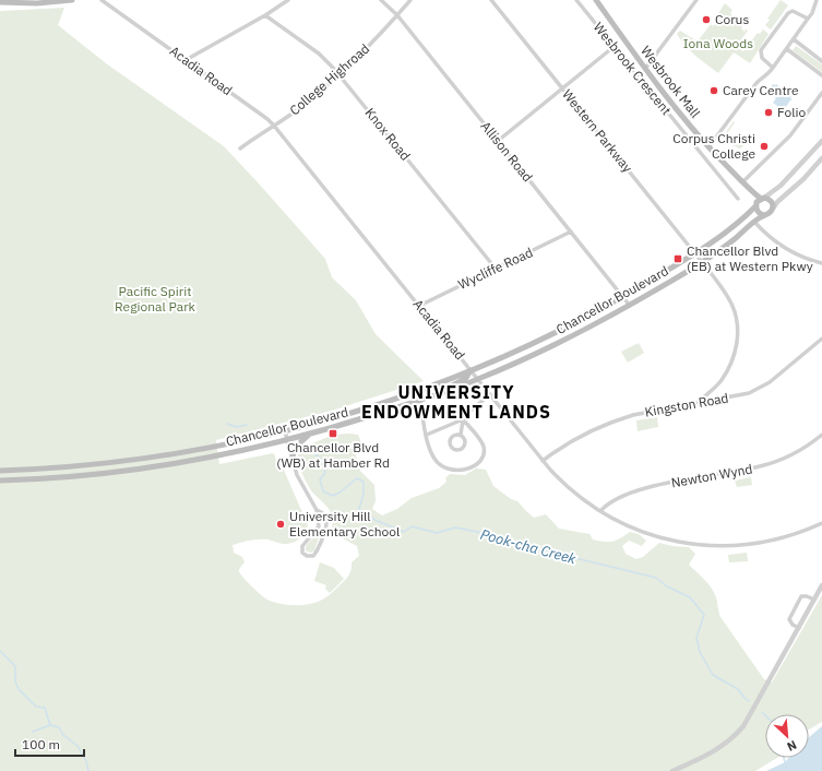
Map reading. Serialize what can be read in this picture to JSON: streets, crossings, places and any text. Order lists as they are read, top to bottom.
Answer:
{
  "streets": {
    "main road": ["Wesbrook Mall", "Chancellor Boulevard"],
    "street": [
      "Wesbrook Crescent",
      "Acadia Road",
      "College Highroad",
      "Western Parkway",
      "Knox Road",
      "Allison Road",
      "Wycliffe Road",
      "Kingston Road",
      "Newton Wynd"
    ]
  },
  "crossings": [
    ["Acadia Road", "College Highroad"],
    ["Acadia Road", "Wycliffe Road"],
    ["Acadia Road", "Chancellor Boulevard"],
    ["Acadia Road", "Kingston Road"],
    ["Acadia Road", "Newton Wynd"],
    ["College Highroad", "Knox Road"],
    ["College Highroad", "Allison Road"],
    ["Wesbrook Mall", "Chancellor Boulevard"],
    ["Western Parkway", "Chancellor Boulevard"],
    ["Western Parkway", "Kingston Road"],
    ["Knox Road", "Wycliffe Road"],
    ["Allison Road", "Wycliffe Road"],
    ["Allison Road", "Chancellor Boulevard"]
  ],
  "districts": ["UNIVERSITY ENDOWMENT LANDS"],
  "water": ["Pook-cha Creek"],
  "parks": ["Iona Woods", "Pacific Spirit Regional Park"],
  "places": {
    "other": [
      "Corus",
      "Carey Centre",
      "Folio",
      "Corpus Christi College",
      "University Hill Elementary School"
    ],
    "transit": ["Chancellor Blvd (EB) at Western Pkwy", "Chancellor Blvd (WB) at Hamber Rd"]
  },
  "scale_bar": "100 m",
  "north": "bottom right"
}
